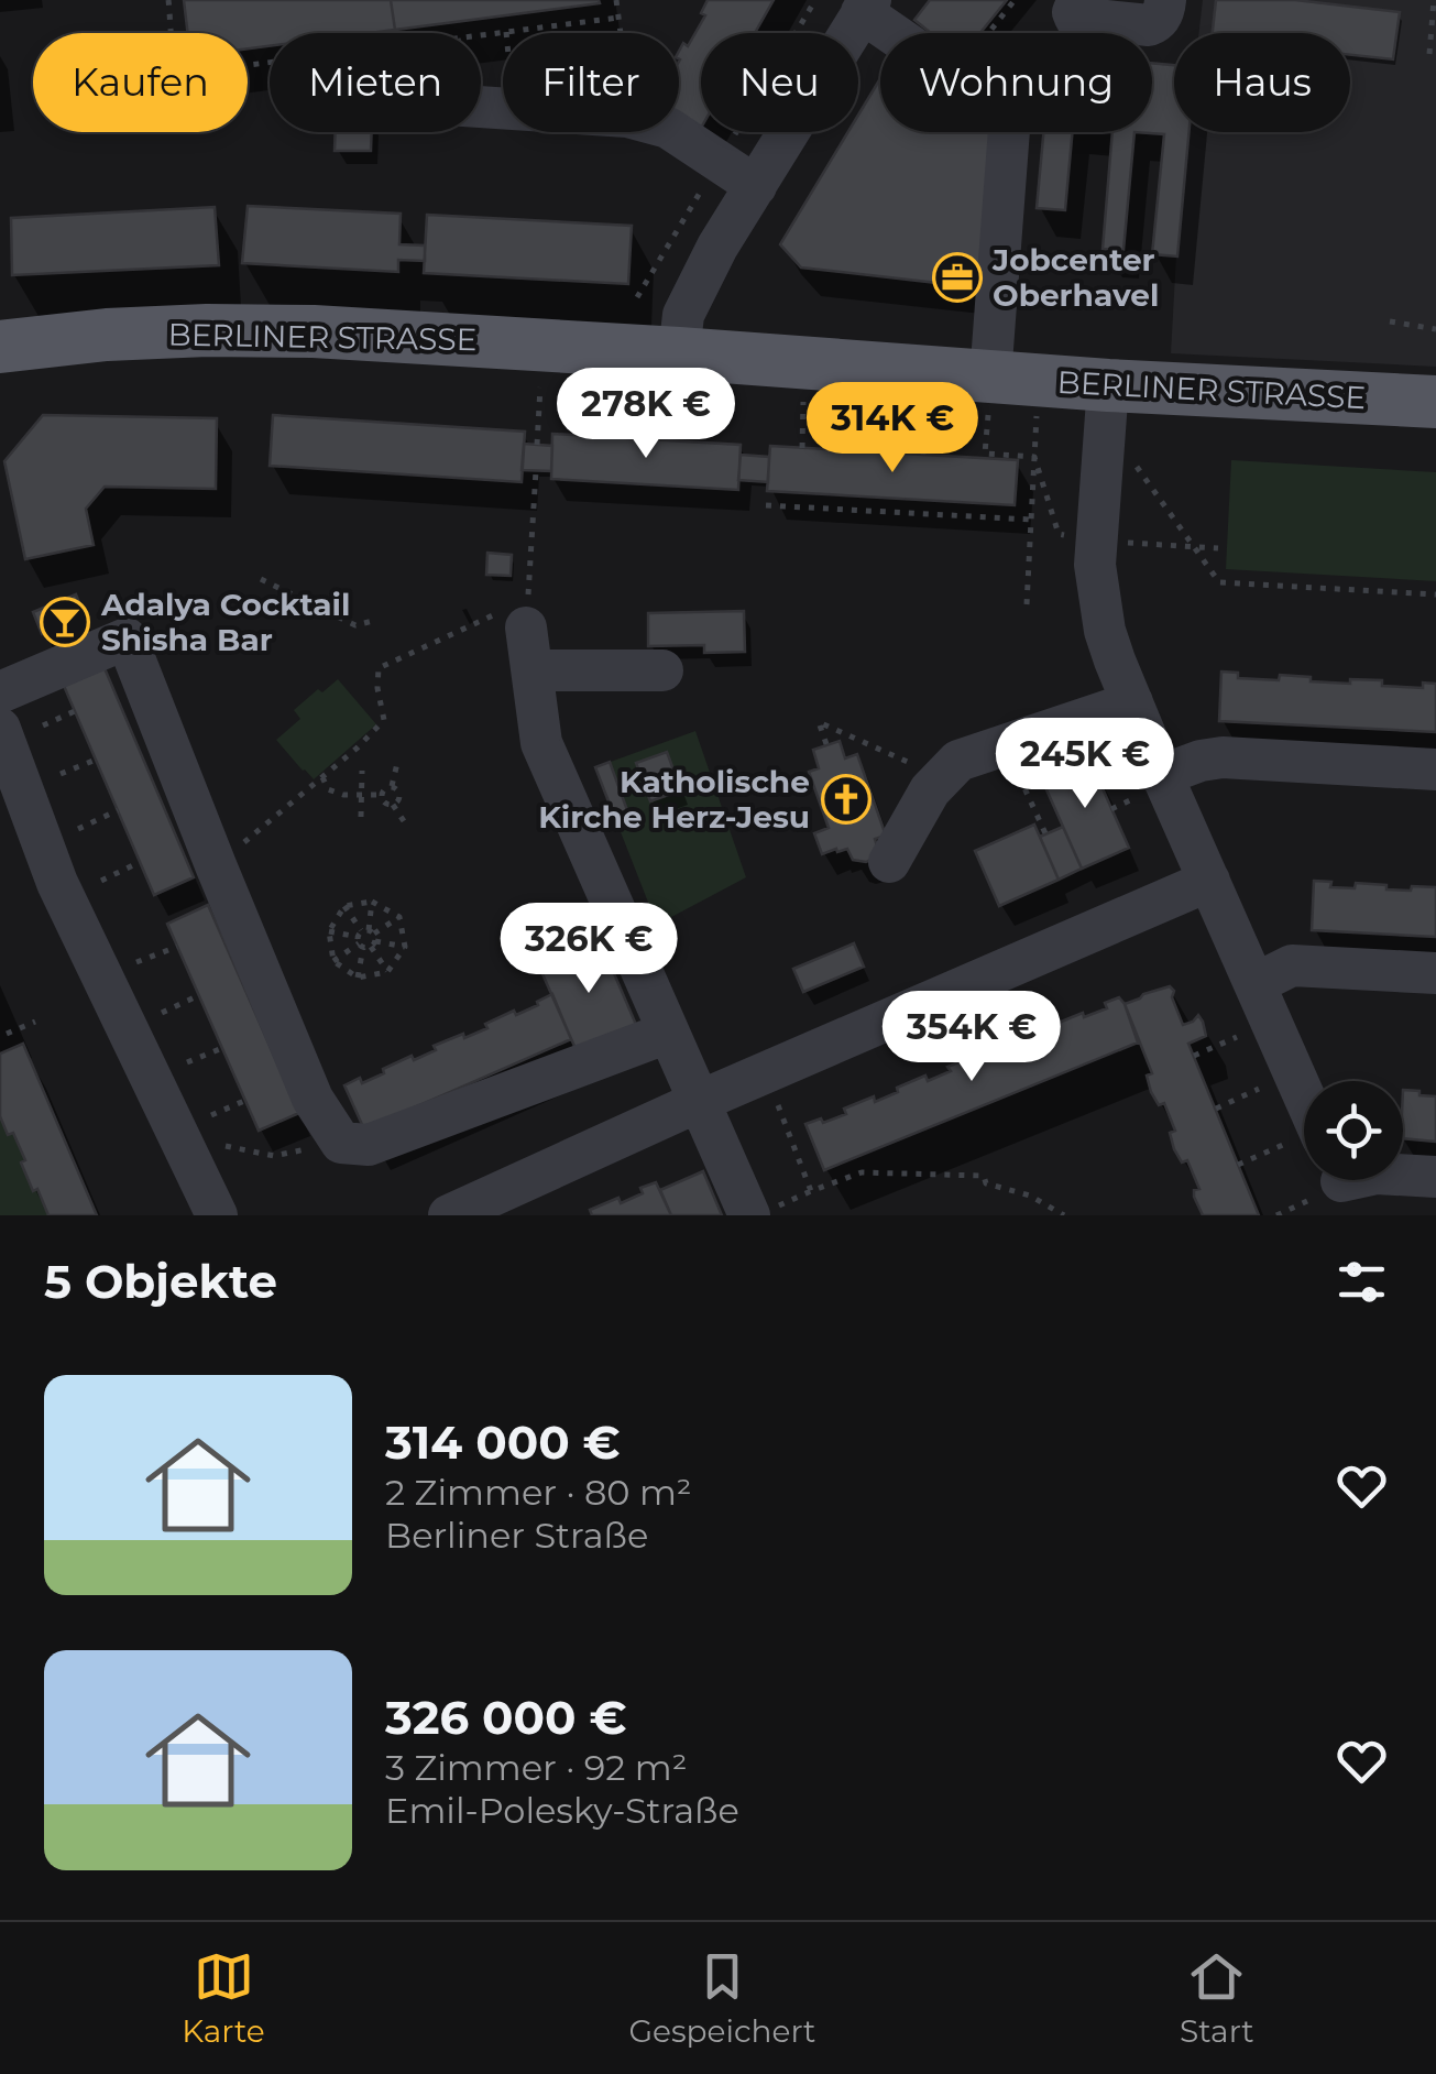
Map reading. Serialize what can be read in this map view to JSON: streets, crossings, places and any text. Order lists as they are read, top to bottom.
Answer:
{
  "streets": {
    "main road": ["BERLINER STRASSE"]
  },
  "places": {
    "office": ["Jobcenter Oberhavel"],
    "bar": ["Adalya Cocktail Shisha Bar"],
    "church": ["Katholische Kirche Herz-Jesu"]
  },
  "page": {
    "chip": [
      "Kaufen",
      "Mieten",
      "Filter",
      "Neu",
      "Wohnung",
      "Haus"
    ],
    "price": [
      "278K €",
      "314K €",
      "245K €",
      "326K €",
      "354K €"
    ],
    "heading": "5 Objekte",
    "list": [
      {
        "name": "314 000 €",
        "note": "2 Zimmer · 80 m² · Berliner Straße"
      },
      {
        "name": "326 000 €",
        "note": "3 Zimmer · 92 m² · Emil-Polesky-Straße"
      }
    ],
    "tabs": ["Karte", "Gespeichert", "Start"]
  }
}
